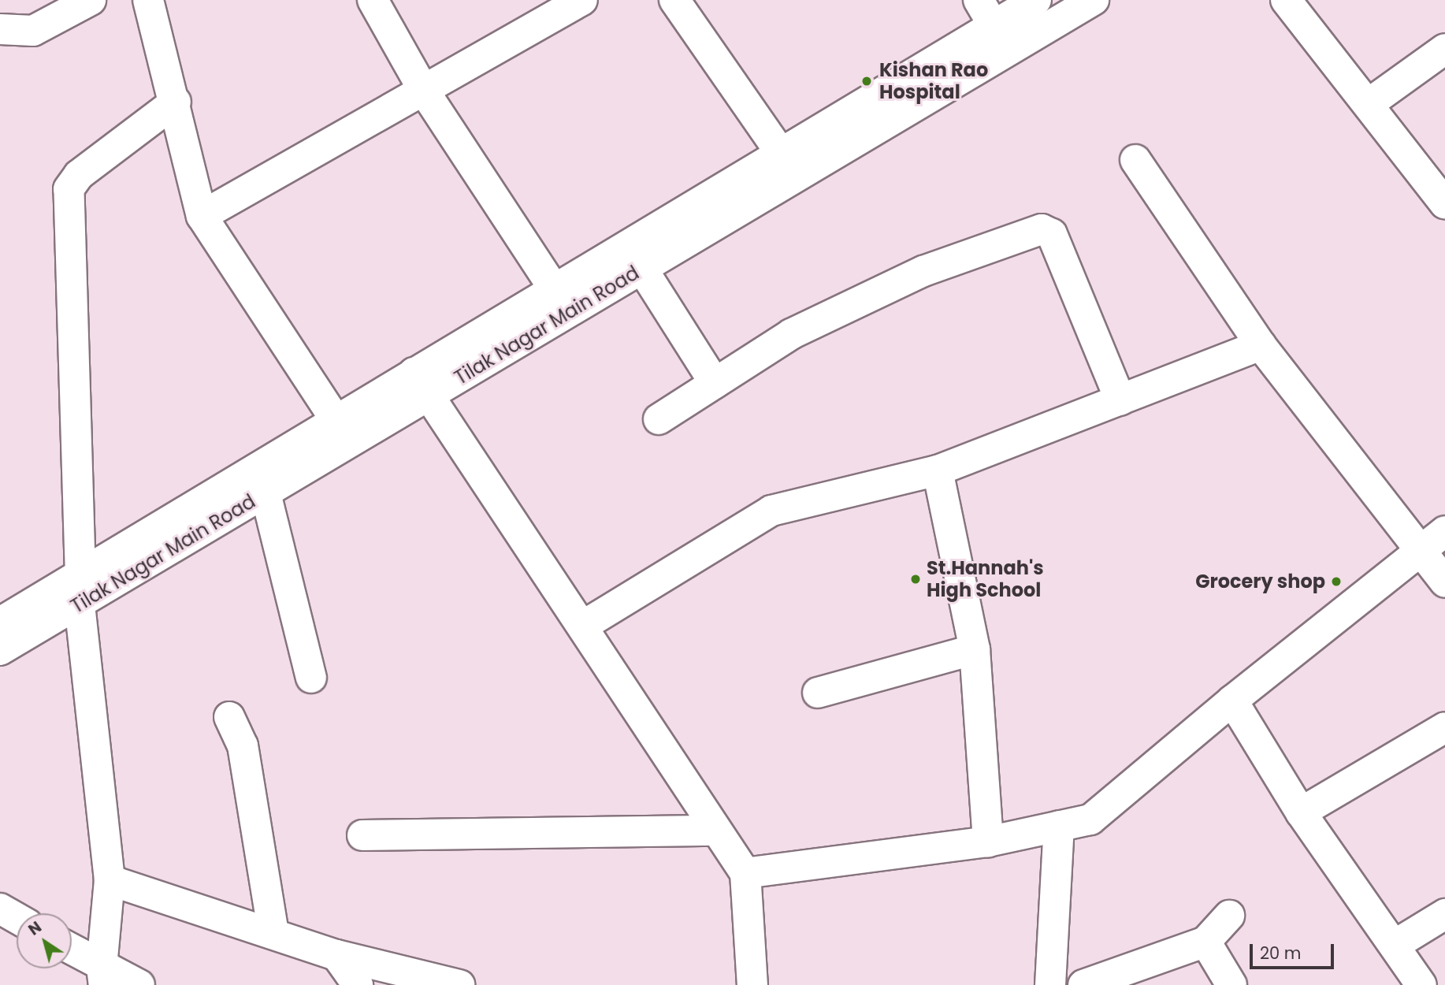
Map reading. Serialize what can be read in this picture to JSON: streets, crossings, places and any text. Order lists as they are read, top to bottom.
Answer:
{
  "streets": {
    "street": ["Tilak Nagar Main Road"]
  },
  "places": ["Kishan Rao Hospital", "St.Hannah's High School", "Grocery shop"],
  "scale_bar": "20 m",
  "north": "top left"
}
